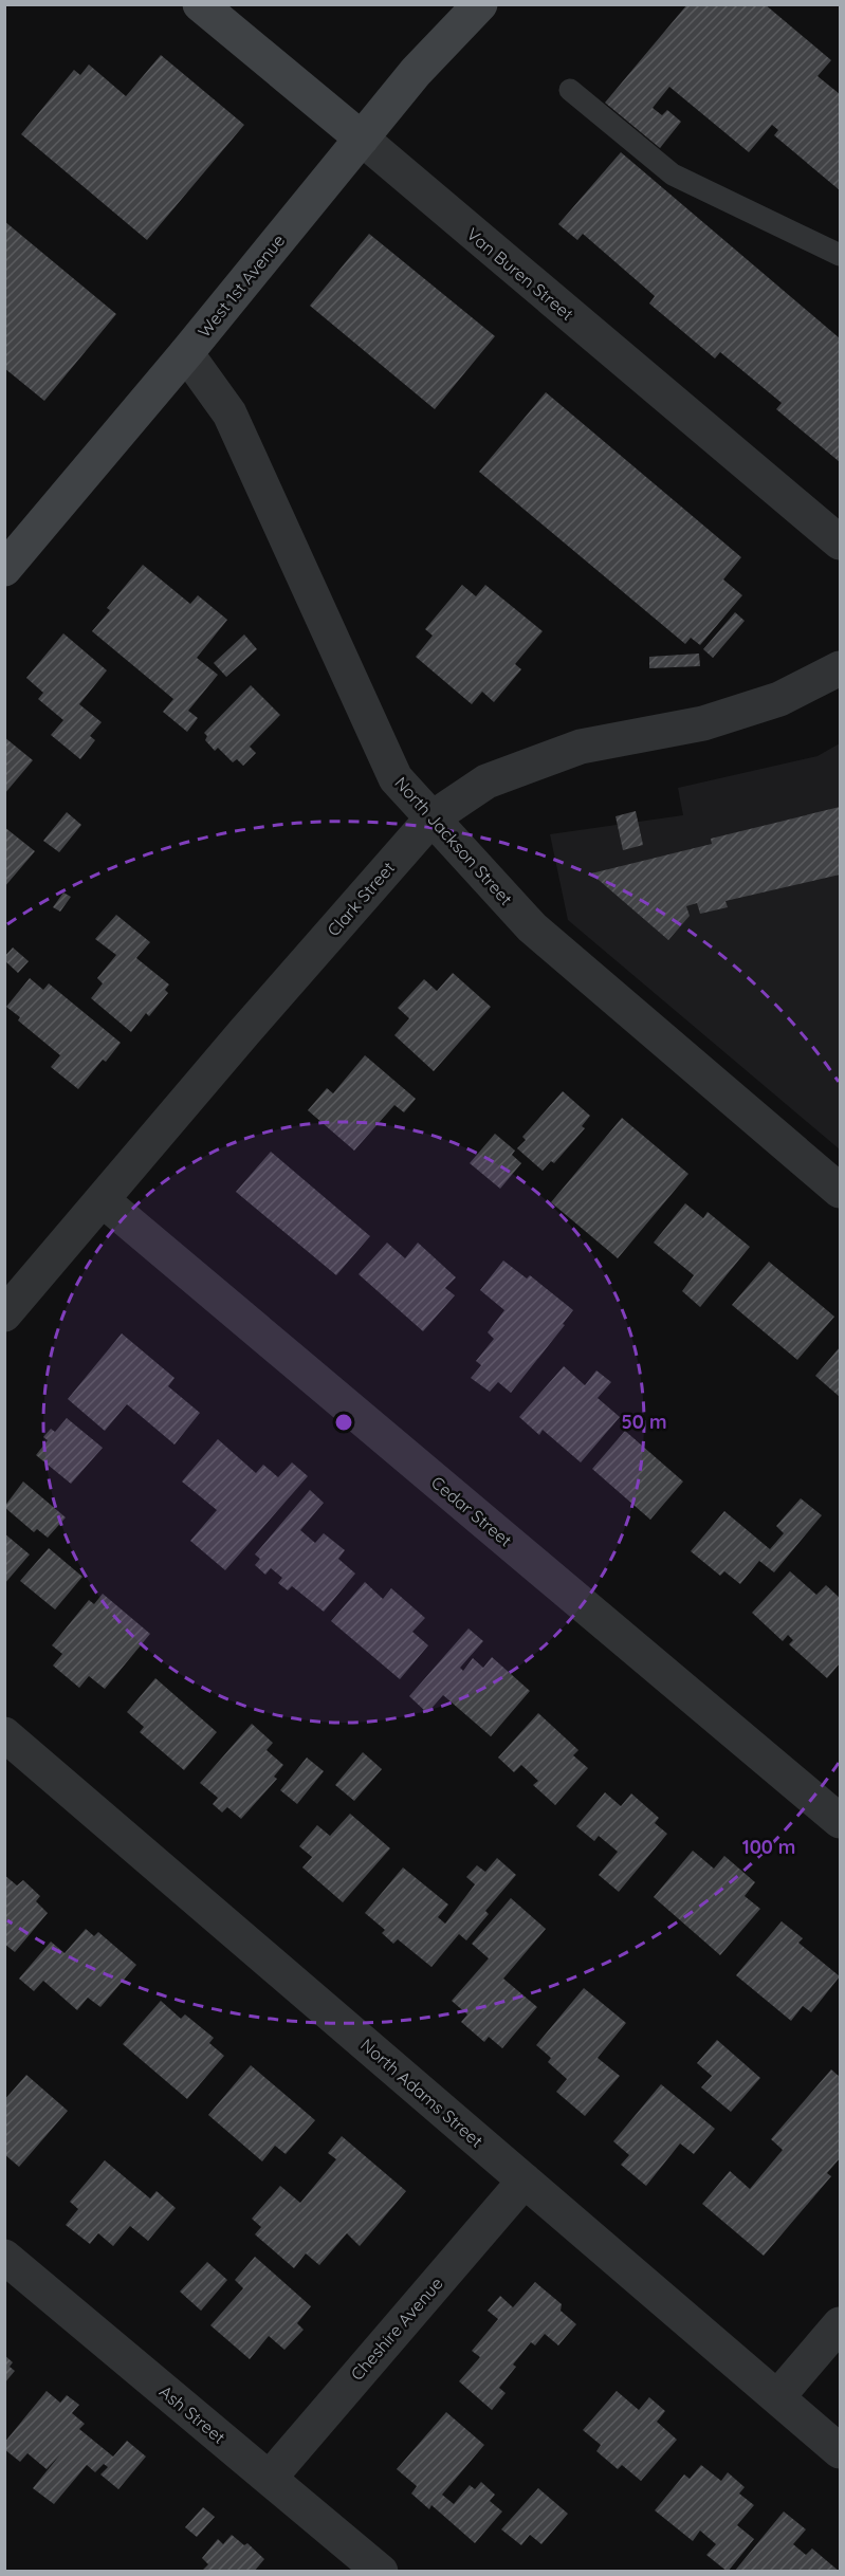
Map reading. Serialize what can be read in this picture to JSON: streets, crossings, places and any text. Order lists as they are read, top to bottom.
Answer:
{
  "streets": {
    "street": [
      "Van Buren Street",
      "West 1st Avenue",
      "North Jackson Street",
      "Clark Street",
      "Cedar Street",
      "North Adams Street",
      "Cheshire Avenue",
      "Ash Street"
    ]
  },
  "crossings": [
    ["Van Buren Street", "West 1st Avenue"],
    ["West 1st Avenue", "North Jackson Street"],
    ["North Jackson Street", "Clark Street"],
    ["Clark Street", "Cedar Street"],
    ["North Adams Street", "Cheshire Avenue"],
    ["Cheshire Avenue", "Ash Street"]
  ],
  "rings": ["50 m", "100 m"]
}
